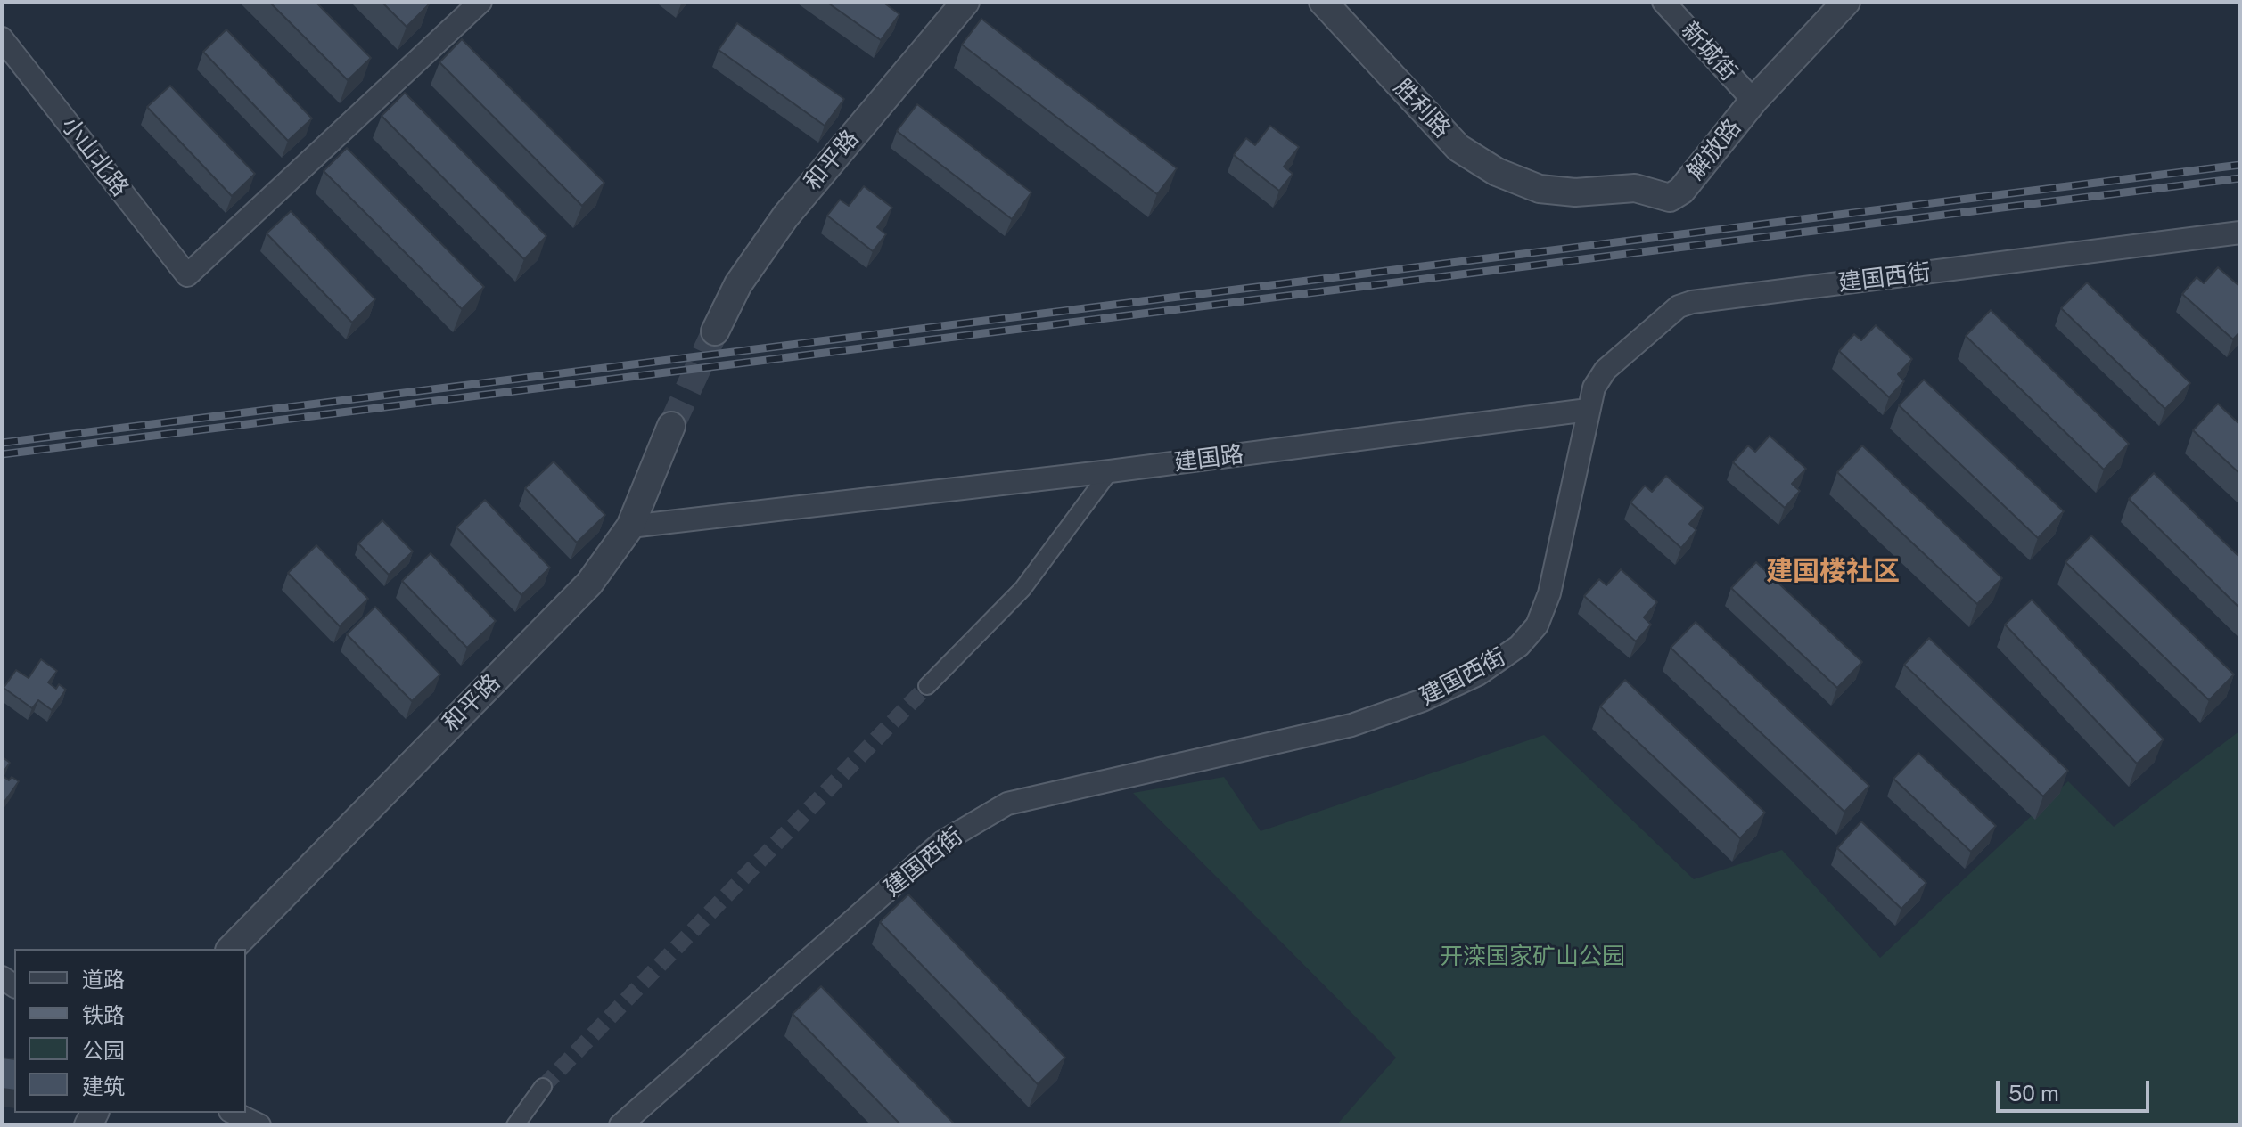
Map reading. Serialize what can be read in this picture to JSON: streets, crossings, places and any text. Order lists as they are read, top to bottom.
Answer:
{
  "streets": {
    "street": [
      "新城街",
      "胜利路",
      "解放路",
      "小山北路",
      "和平路",
      "建国西街",
      "建国路"
    ]
  },
  "crossings": [
    ["新城街", "解放路"],
    ["胜利路", "解放路"],
    ["和平路", "建国路"],
    ["建国西街", "建国路"]
  ],
  "districts": ["建国楼社区"],
  "parks": ["开滦国家矿山公园"],
  "legend": [
    "道路",
    "铁路",
    "公园",
    "建筑"
  ],
  "scale_bar": "50 m"
}
